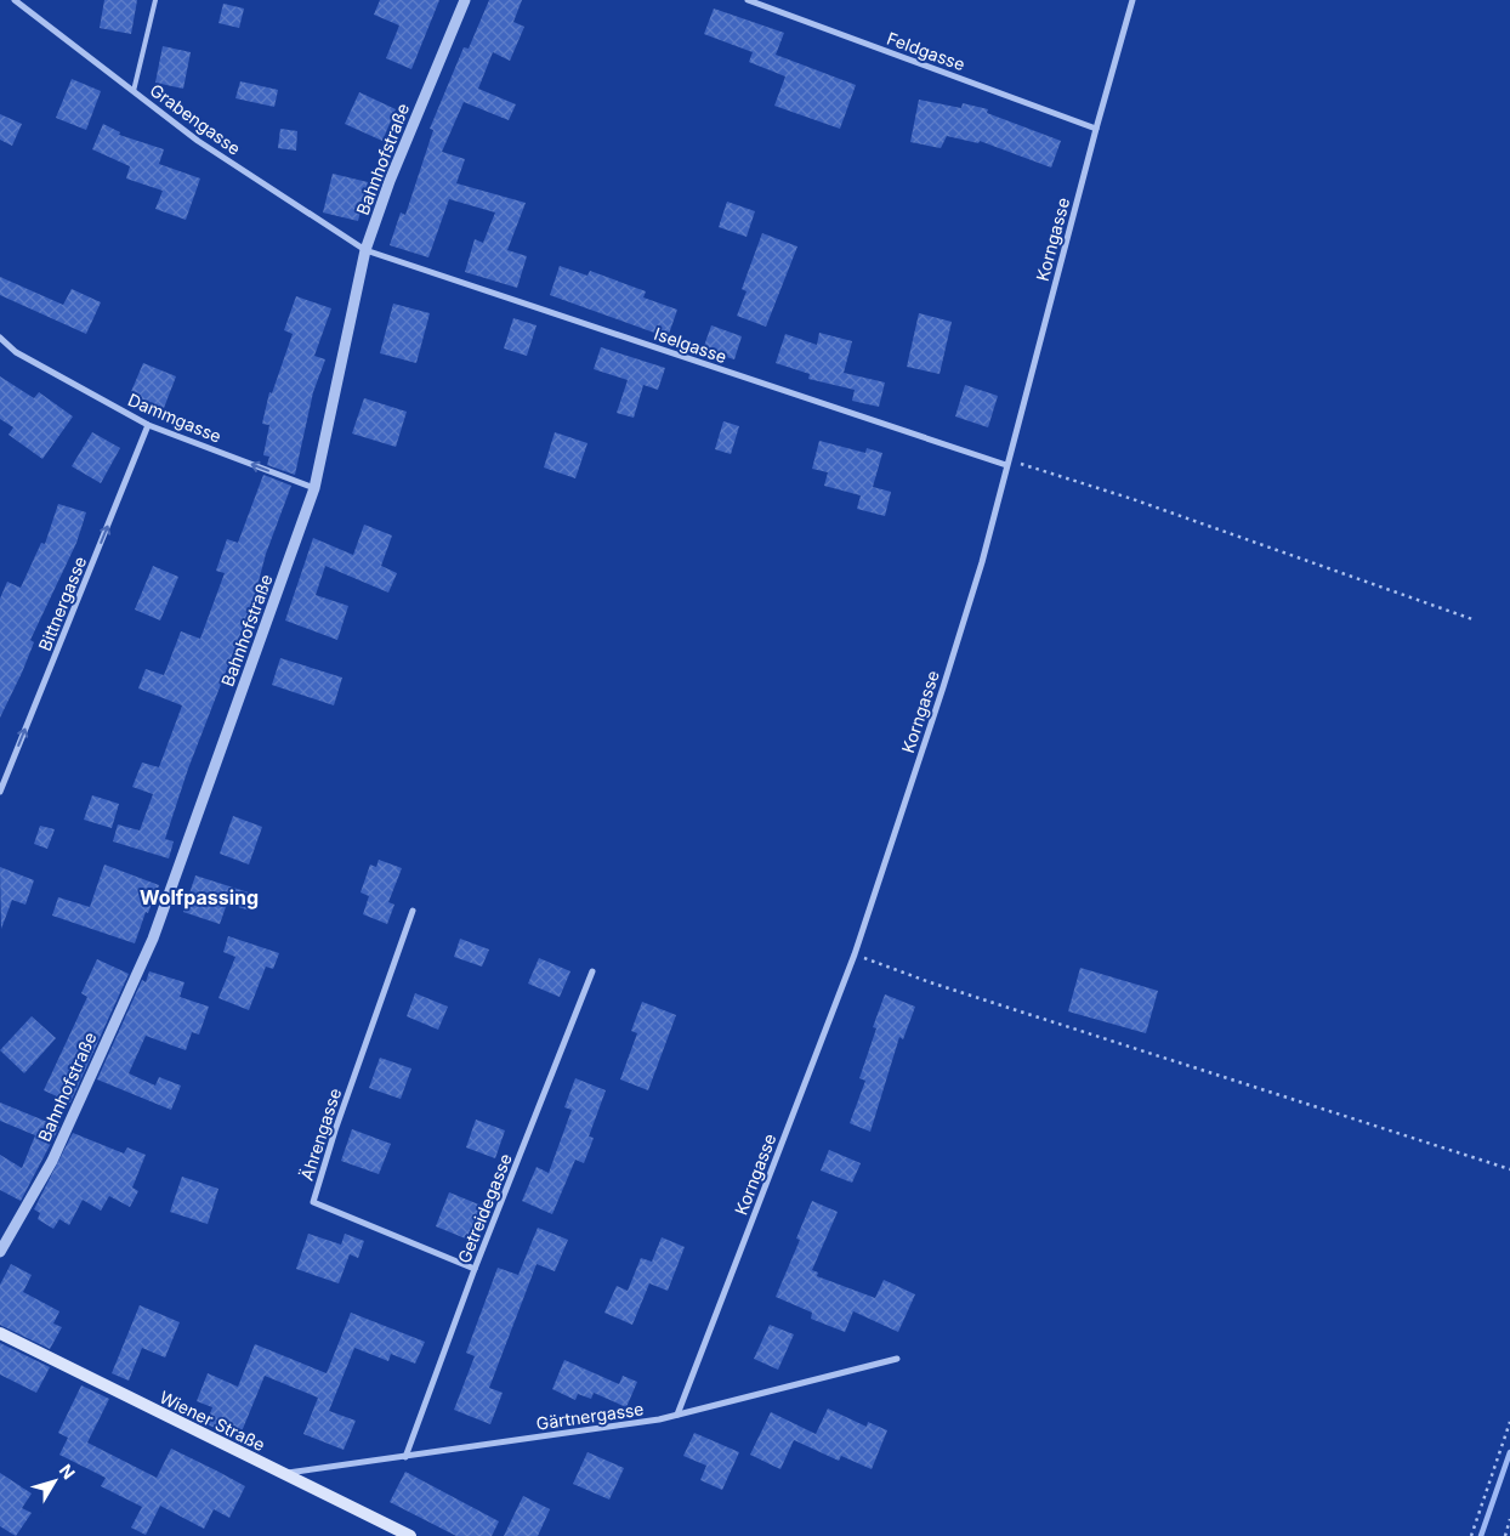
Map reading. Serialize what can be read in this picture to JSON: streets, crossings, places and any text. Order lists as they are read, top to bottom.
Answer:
{
  "streets": {
    "main road": ["Wiener Straße"],
    "street": [
      "Feldgasse",
      "Grabengasse",
      "Bahnhofstraße",
      "Korngasse",
      "Iselgasse",
      "Dammgasse",
      "Bittnergasse",
      "Ährengasse",
      "Getreidegasse",
      "Gärtnergasse"
    ]
  },
  "crossings": [
    ["Feldgasse", "Korngasse"],
    ["Grabengasse", "Bahnhofstraße"],
    ["Grabengasse", "Iselgasse"],
    ["Bahnhofstraße", "Iselgasse"],
    ["Bahnhofstraße", "Dammgasse"],
    ["Korngasse", "Iselgasse"],
    ["Korngasse", "Gärtnergasse"],
    ["Dammgasse", "Bittnergasse"],
    ["Ährengasse", "Getreidegasse"],
    ["Getreidegasse", "Gärtnergasse"],
    ["Gärtnergasse", "Wiener Straße"]
  ],
  "one_way": ["Dammgasse", "Bittnergasse"],
  "districts": ["Wolfpassing"],
  "north": "top right"
}
